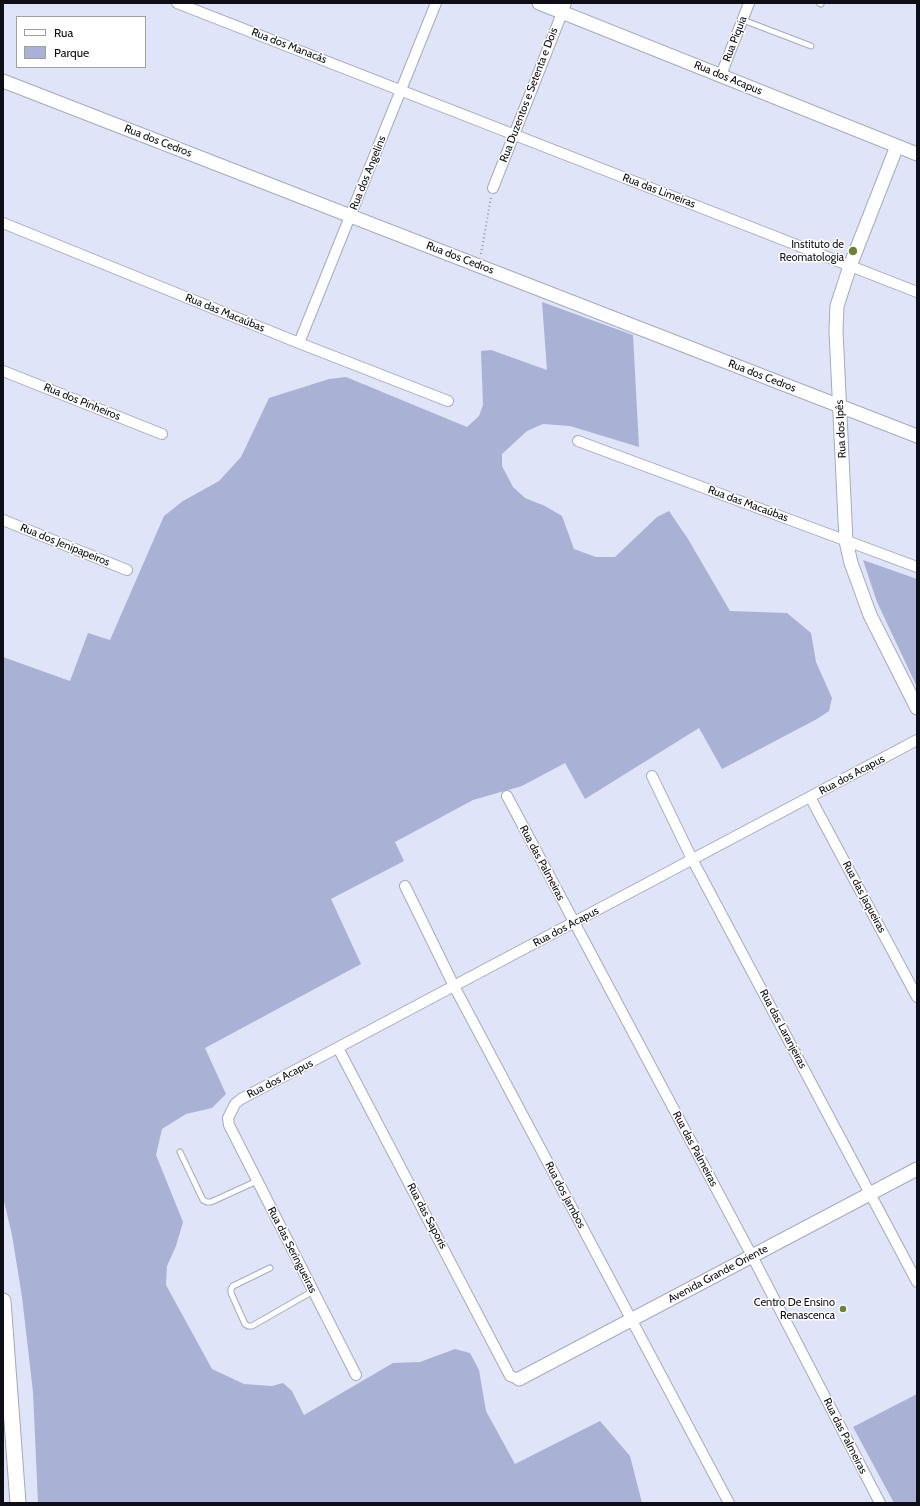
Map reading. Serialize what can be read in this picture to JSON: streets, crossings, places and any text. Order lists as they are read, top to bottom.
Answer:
{
  "streets": {
    "street": [
      "Rua Piquia",
      "Rua dos Manacás",
      "Rua dos Acapus",
      "Rua Duzentos e Setenta e Dois",
      "Rua dos Cedros",
      "Rua dos Angelins",
      "Rua das Limeiras",
      "Rua das Macaúbas",
      "Rua dos Pinheiros",
      "Rua dos Ipês",
      "Rua dos Jenipapeiros",
      "Rua das Palmeiras",
      "Rua das Jaqueiras",
      "Rua das Laranjeiras",
      "Rua dos Jambos",
      "Rua das Saporis",
      "Rua das Seringueiras",
      "Avenida Grande Oriente"
    ]
  },
  "crossings": [
    ["Rua Piquia", "Rua dos Acapus"],
    ["Rua dos Manacás", "Rua dos Angelins"],
    ["Rua dos Manacás", "Rua das Limeiras"],
    ["Rua dos Acapus", "Rua Duzentos e Setenta e Dois"],
    ["Rua dos Acapus", "Rua dos Ipês"],
    ["Rua dos Acapus", "Rua das Palmeiras"],
    ["Rua dos Acapus", "Rua das Jaqueiras"],
    ["Rua dos Acapus", "Rua das Laranjeiras"],
    ["Rua dos Acapus", "Rua dos Jambos"],
    ["Rua dos Acapus", "Rua das Saporis"],
    ["Rua dos Acapus", "Rua das Seringueiras"],
    ["Rua Duzentos e Setenta e Dois", "Rua das Limeiras"],
    ["Rua dos Cedros", "Rua dos Angelins"],
    ["Rua dos Cedros", "Rua dos Ipês"],
    ["Rua dos Angelins", "Rua das Limeiras"],
    ["Rua dos Angelins", "Rua das Macaúbas"],
    ["Rua das Limeiras", "Rua dos Ipês"],
    ["Rua das Macaúbas", "Rua dos Ipês"],
    ["Rua das Palmeiras", "Avenida Grande Oriente"],
    ["Rua das Laranjeiras", "Avenida Grande Oriente"],
    ["Rua dos Jambos", "Avenida Grande Oriente"],
    ["Rua das Saporis", "Avenida Grande Oriente"]
  ],
  "places": ["Instituto de Reomatologia", "Centro De Ensino Renascenca"],
  "legend": ["Rua", "Parque"]
}
